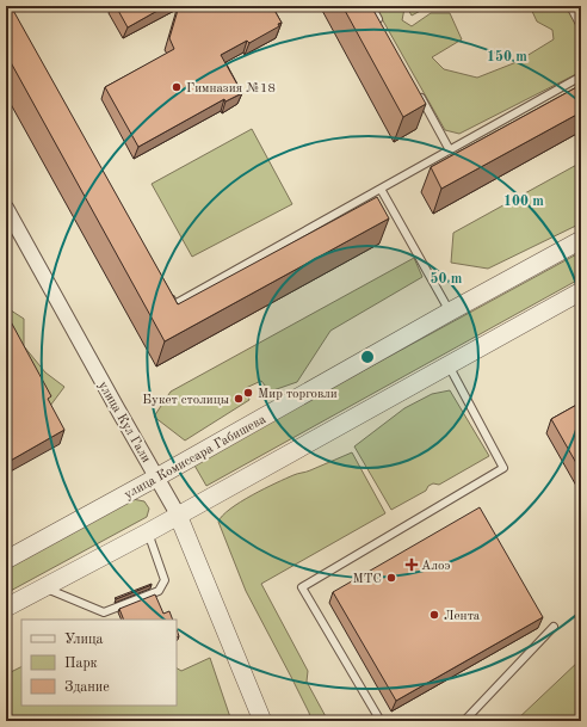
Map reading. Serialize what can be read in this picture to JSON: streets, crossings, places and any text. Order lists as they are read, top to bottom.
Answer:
{
  "streets": {
    "street": ["улица Кул Гали", "улица Комиссара Габишева"]
  },
  "crossings": [
    ["улица Кул Гали", "улица Комиссара Габишева"]
  ],
  "places": {
    "other": [
      "Гимназия №18",
      "Мир торговли",
      "Букет столицы",
      "МТС",
      "Лента"
    ],
    "health": ["Алоэ"]
  },
  "legend": ["Улица", "Парк", "Здание"],
  "rings": ["150 m", "100 m", "50 m"]
}
